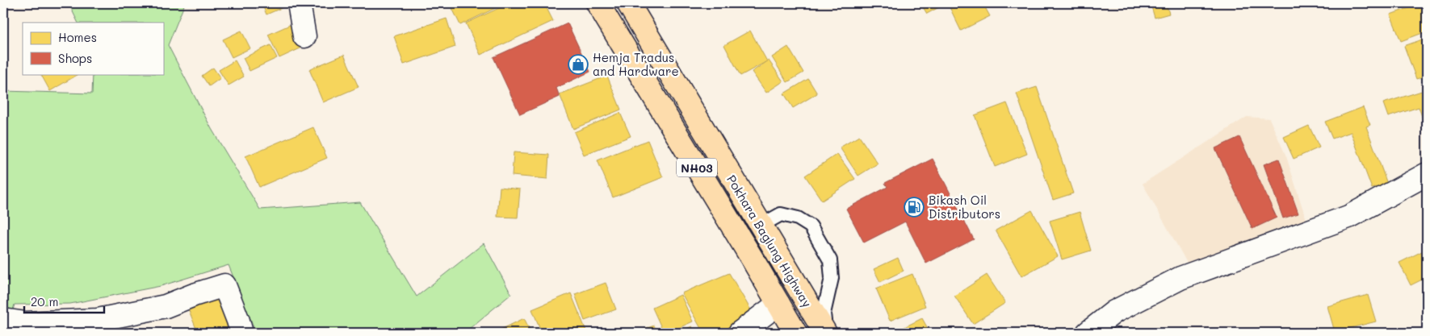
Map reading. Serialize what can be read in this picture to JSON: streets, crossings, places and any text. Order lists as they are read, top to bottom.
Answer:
{
  "streets": {
    "highway": ["NH03", "Pokhara Baglung Highway"]
  },
  "places": {
    "shop": ["Hemja Tradus and Hardware"],
    "fuel station": ["Bikash Oil Distributors"]
  },
  "legend": ["Homes", "Shops"],
  "scale_bar": "20 m"
}
